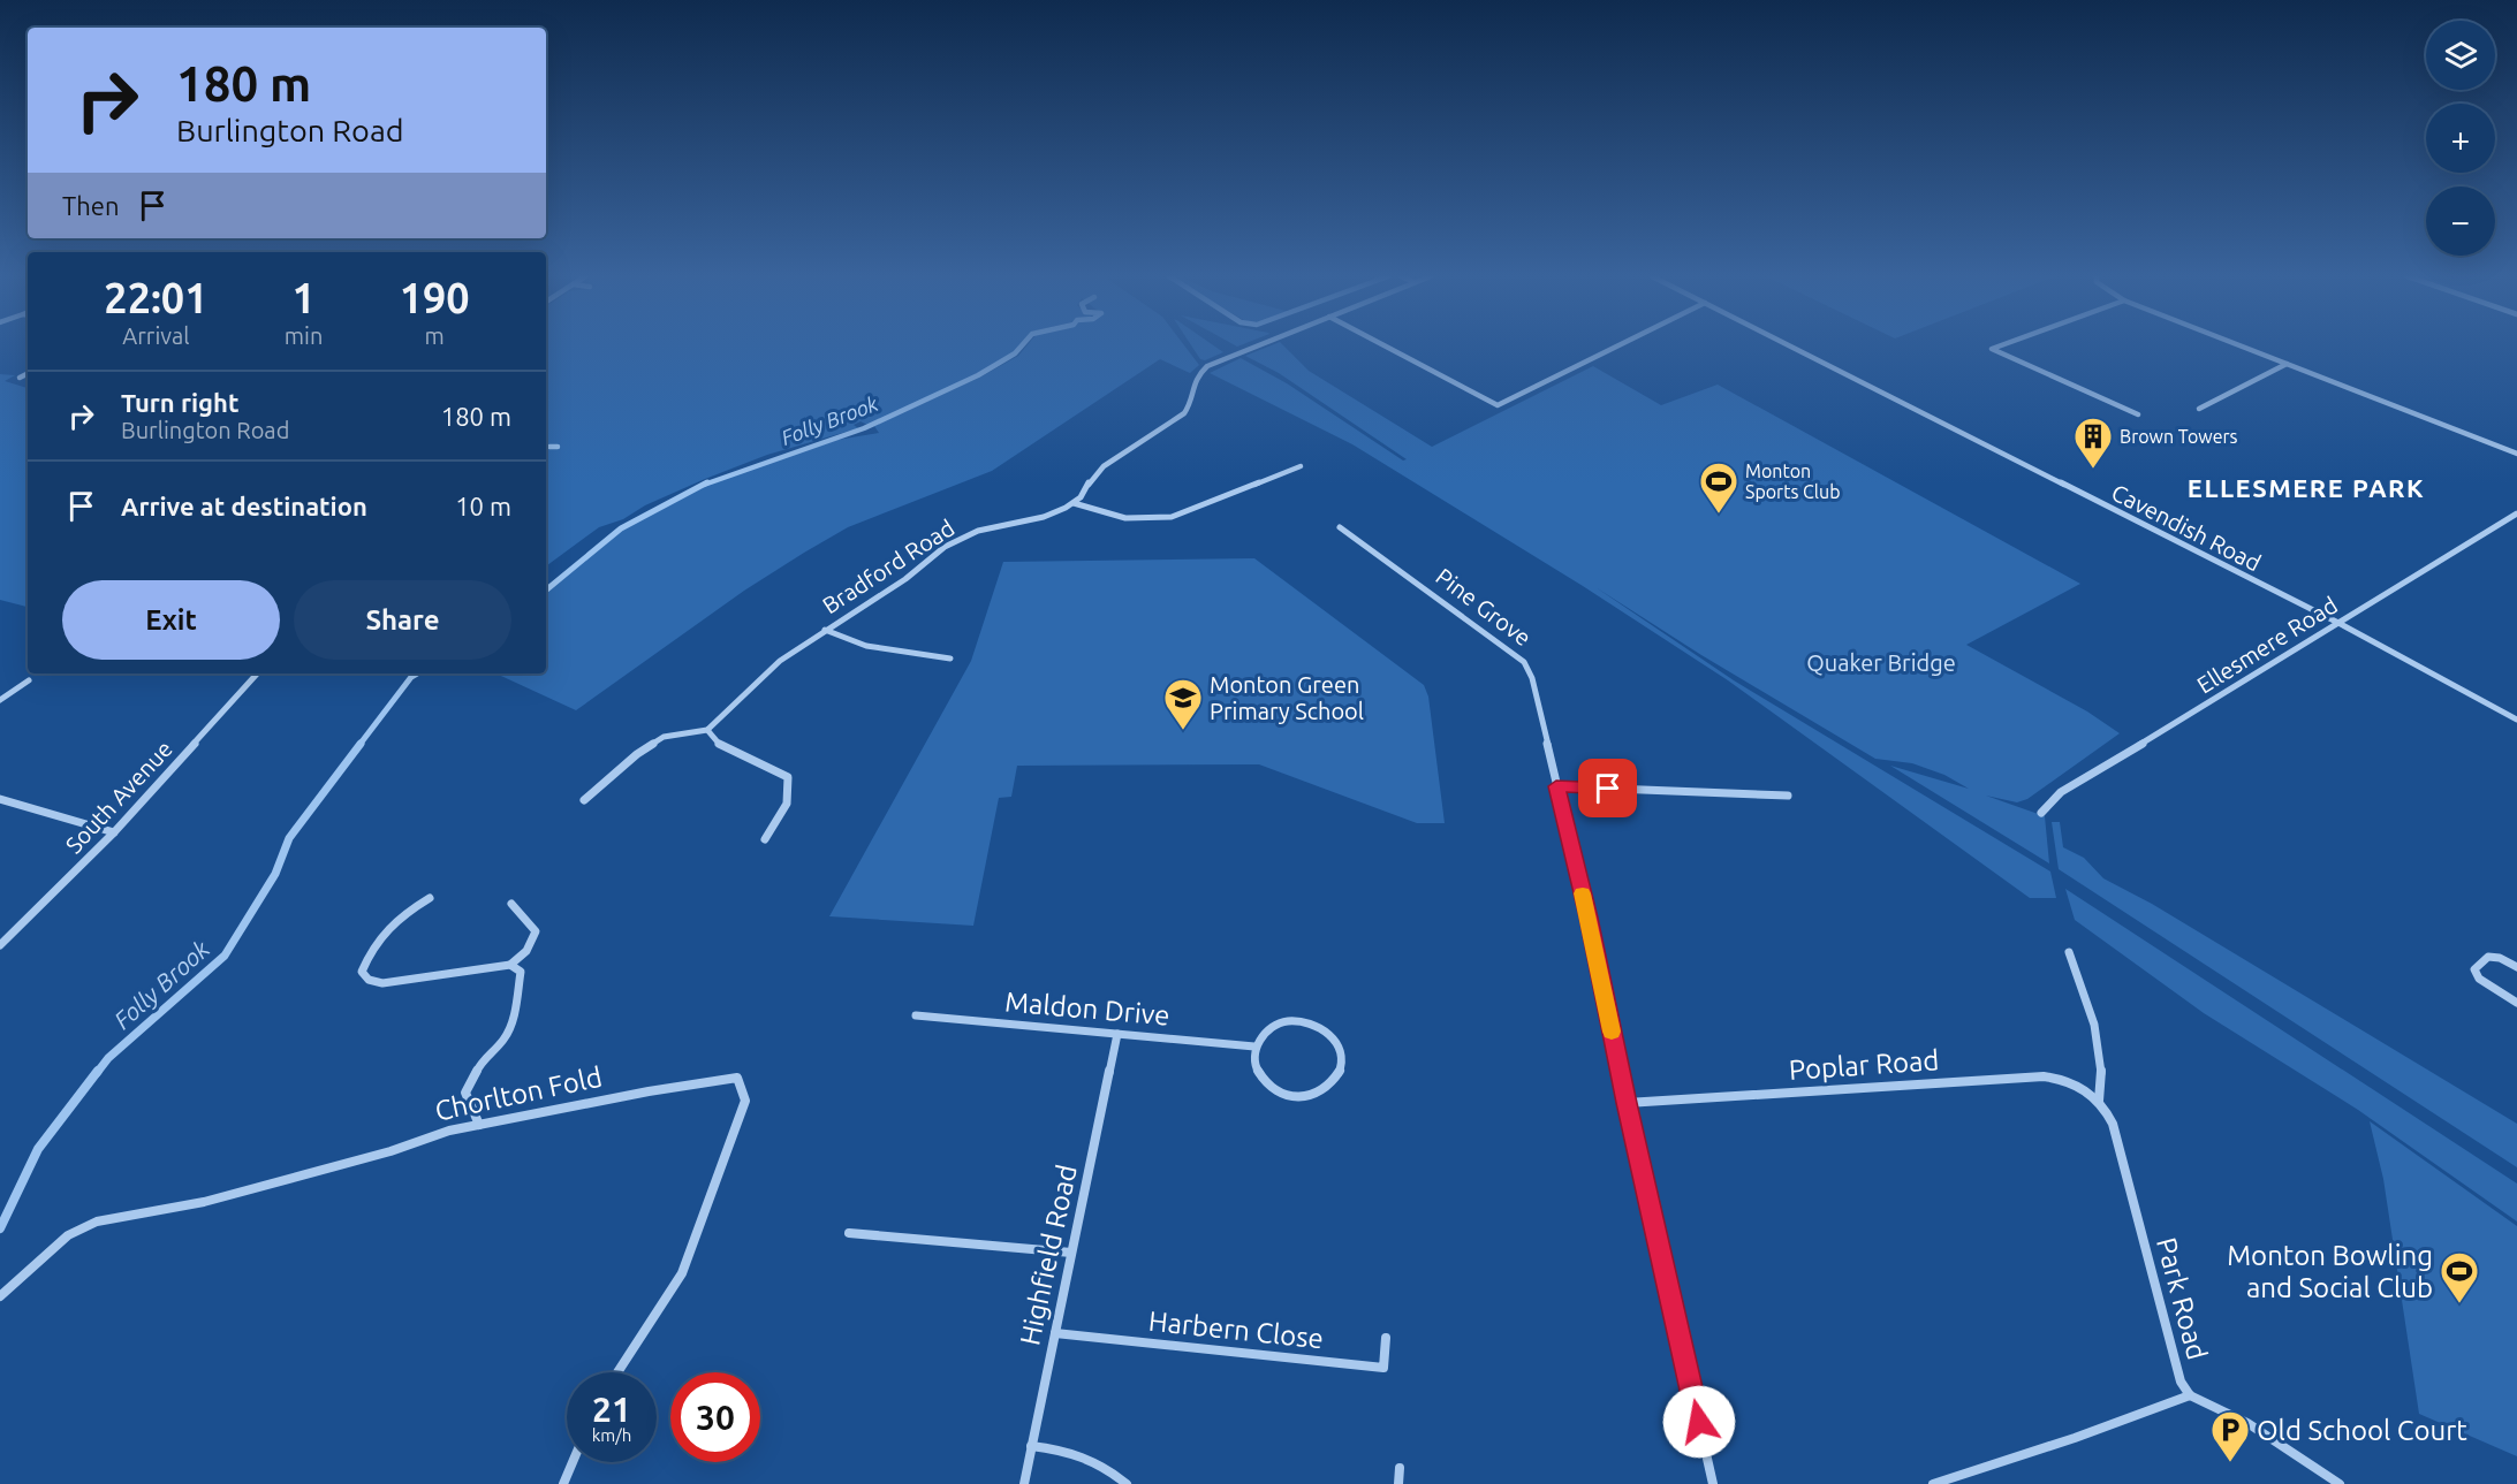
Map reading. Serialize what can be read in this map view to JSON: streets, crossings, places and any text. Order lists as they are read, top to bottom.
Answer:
{
  "streets": {
    "street": [
      "Cavendish Road",
      "Bradford Road",
      "Pine Grove",
      "Ellesmere Road",
      "South Avenue",
      "Maldon Drive",
      "Poplar Road",
      "Chorlton Fold",
      "Highfield Road",
      "Park Road",
      "Harbern Close"
    ]
  },
  "crossings": [
    ["Cavendish Road", "Ellesmere Road"],
    ["Pine Grove", "Poplar Road"],
    ["Maldon Drive", "Highfield Road"],
    ["Poplar Road", "Park Road"],
    ["Highfield Road", "Harbern Close"]
  ],
  "districts": ["ELLESMERE PARK"],
  "water": ["Folly Brook"],
  "parks": ["Quaker Bridge"],
  "places": {
    "building": ["Brown Towers"],
    "sports": ["Monton Sports Club", "Monton Bowling and Social Club"],
    "school or university": ["Monton Green Primary School"],
    "parking": ["Old School Court"]
  },
  "page": {
    "map_buttons": ["+", "−"],
    "turn": ["180 m", "Burlington Road"],
    "then": "Then",
    "eta": [
      "22:01",
      "Arrival",
      "1",
      "min",
      "190",
      "m"
    ],
    "list": [
      {
        "name": "Turn right",
        "note": "Burlington Road",
        "value": "180 m"
      },
      {
        "name": "Arrive at destination",
        "value": "10 m"
      }
    ],
    "buttons": ["Exit", "Share"],
    "speed": "21 km/h",
    "limit": "30"
  }
}
